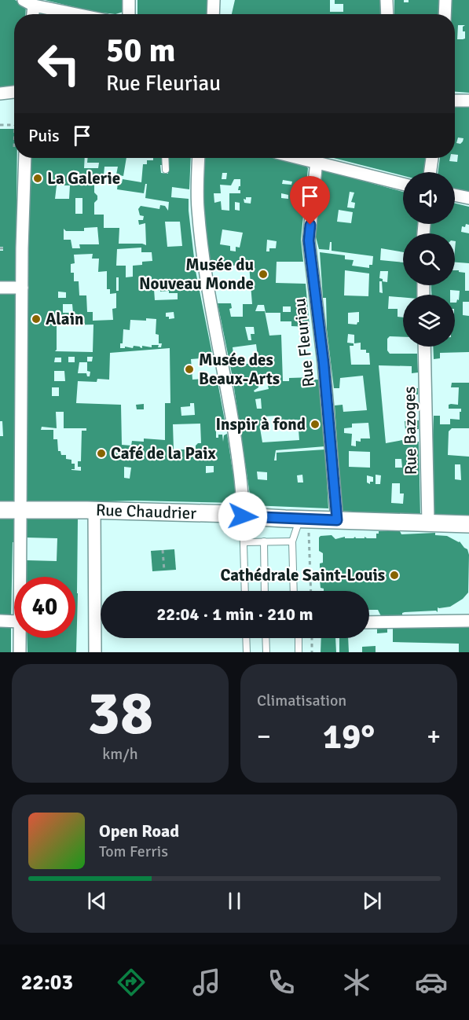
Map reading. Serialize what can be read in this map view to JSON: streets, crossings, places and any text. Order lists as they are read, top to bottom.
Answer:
{
  "streets": {
    "street": ["Rue Fleuriau", "Rue Bazoges", "Rue Chaudrier"]
  },
  "crossings": [
    ["Rue Fleuriau", "Rue Chaudrier"],
    ["Rue Bazoges", "Rue Chaudrier"]
  ],
  "places": [
    "La Galerie",
    "Musée du Nouveau Monde",
    "Alain",
    "Musée des Beaux-Arts",
    "Inspir à fond",
    "Café de la Paix",
    "Cathédrale Saint-Louis"
  ],
  "page": {
    "turn": ["50 m", "Rue Fleuriau"],
    "then": "Puis",
    "limit": "40",
    "trip": "22:04 · 1 min · 210 m",
    "tile": [
      ["38", "km/h"],
      "Climatisation"
    ],
    "heat": ["−", "19°", "+"],
    "song": ["Open Road", "Tom Ferris"],
    "tabs": "22:03"
  }
}
